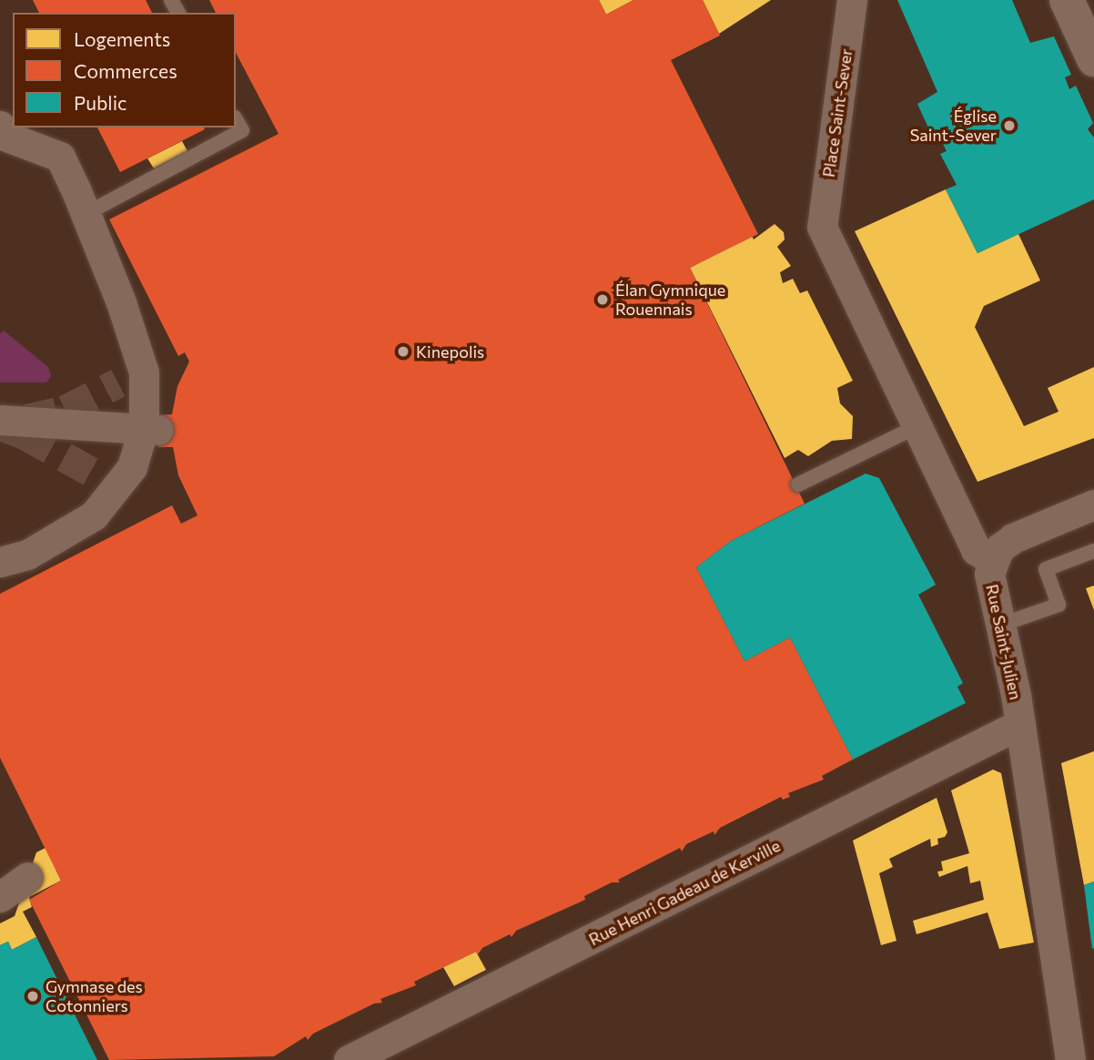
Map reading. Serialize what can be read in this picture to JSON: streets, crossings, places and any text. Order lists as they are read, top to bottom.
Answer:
{
  "streets": {
    "street": ["Place Saint-Sever", "Rue Saint-Julien", "Rue Henri Gadeau de Kerville"]
  },
  "crossings": [
    ["Place Saint-Sever", "Rue Saint-Julien"],
    ["Rue Saint-Julien", "Rue Henri Gadeau de Kerville"]
  ],
  "places": [
    "Église Saint-Sever",
    "Élan Gymnique Rouennais",
    "Kinepolis",
    "Gymnase des Cotonniers"
  ],
  "legend": ["Logements", "Commerces", "Public"]
}
